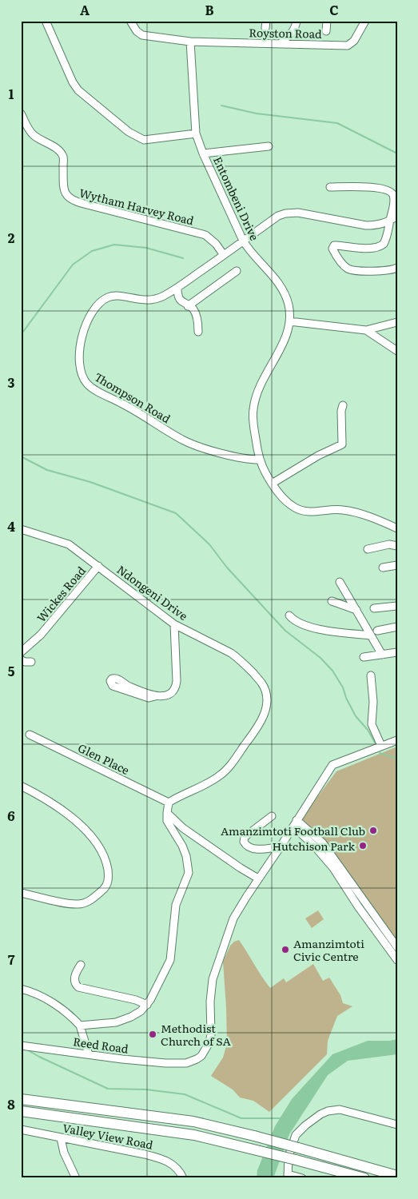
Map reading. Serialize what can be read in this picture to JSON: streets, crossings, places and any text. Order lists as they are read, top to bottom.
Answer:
{
  "streets": {
    "street": [
      "Royston Road",
      "Entombeni Drive",
      "Wytham Harvey Road",
      "Thompson Road",
      "Ndongeni Drive",
      "Wickes Road",
      "Glen Place",
      "Reed Road",
      "Valley View Road"
    ]
  },
  "crossings": [
    ["Royston Road", "Entombeni Drive"],
    ["Entombeni Drive", "Thompson Road"],
    ["Wytham Harvey Road", "Thompson Road"],
    ["Ndongeni Drive", "Wickes Road"],
    ["Ndongeni Drive", "Glen Place"]
  ],
  "places": [
    "Amanzimtoti Football Club",
    "Hutchison Park",
    "Amanzimtoti Civic Centre",
    "Methodist Church of SA"
  ],
  "grid": {
    "columns": ["A", "B", "C"],
    "rows": [
      "1",
      "2",
      "3",
      "4",
      "5",
      "6",
      "7",
      "8"
    ]
  }
}
